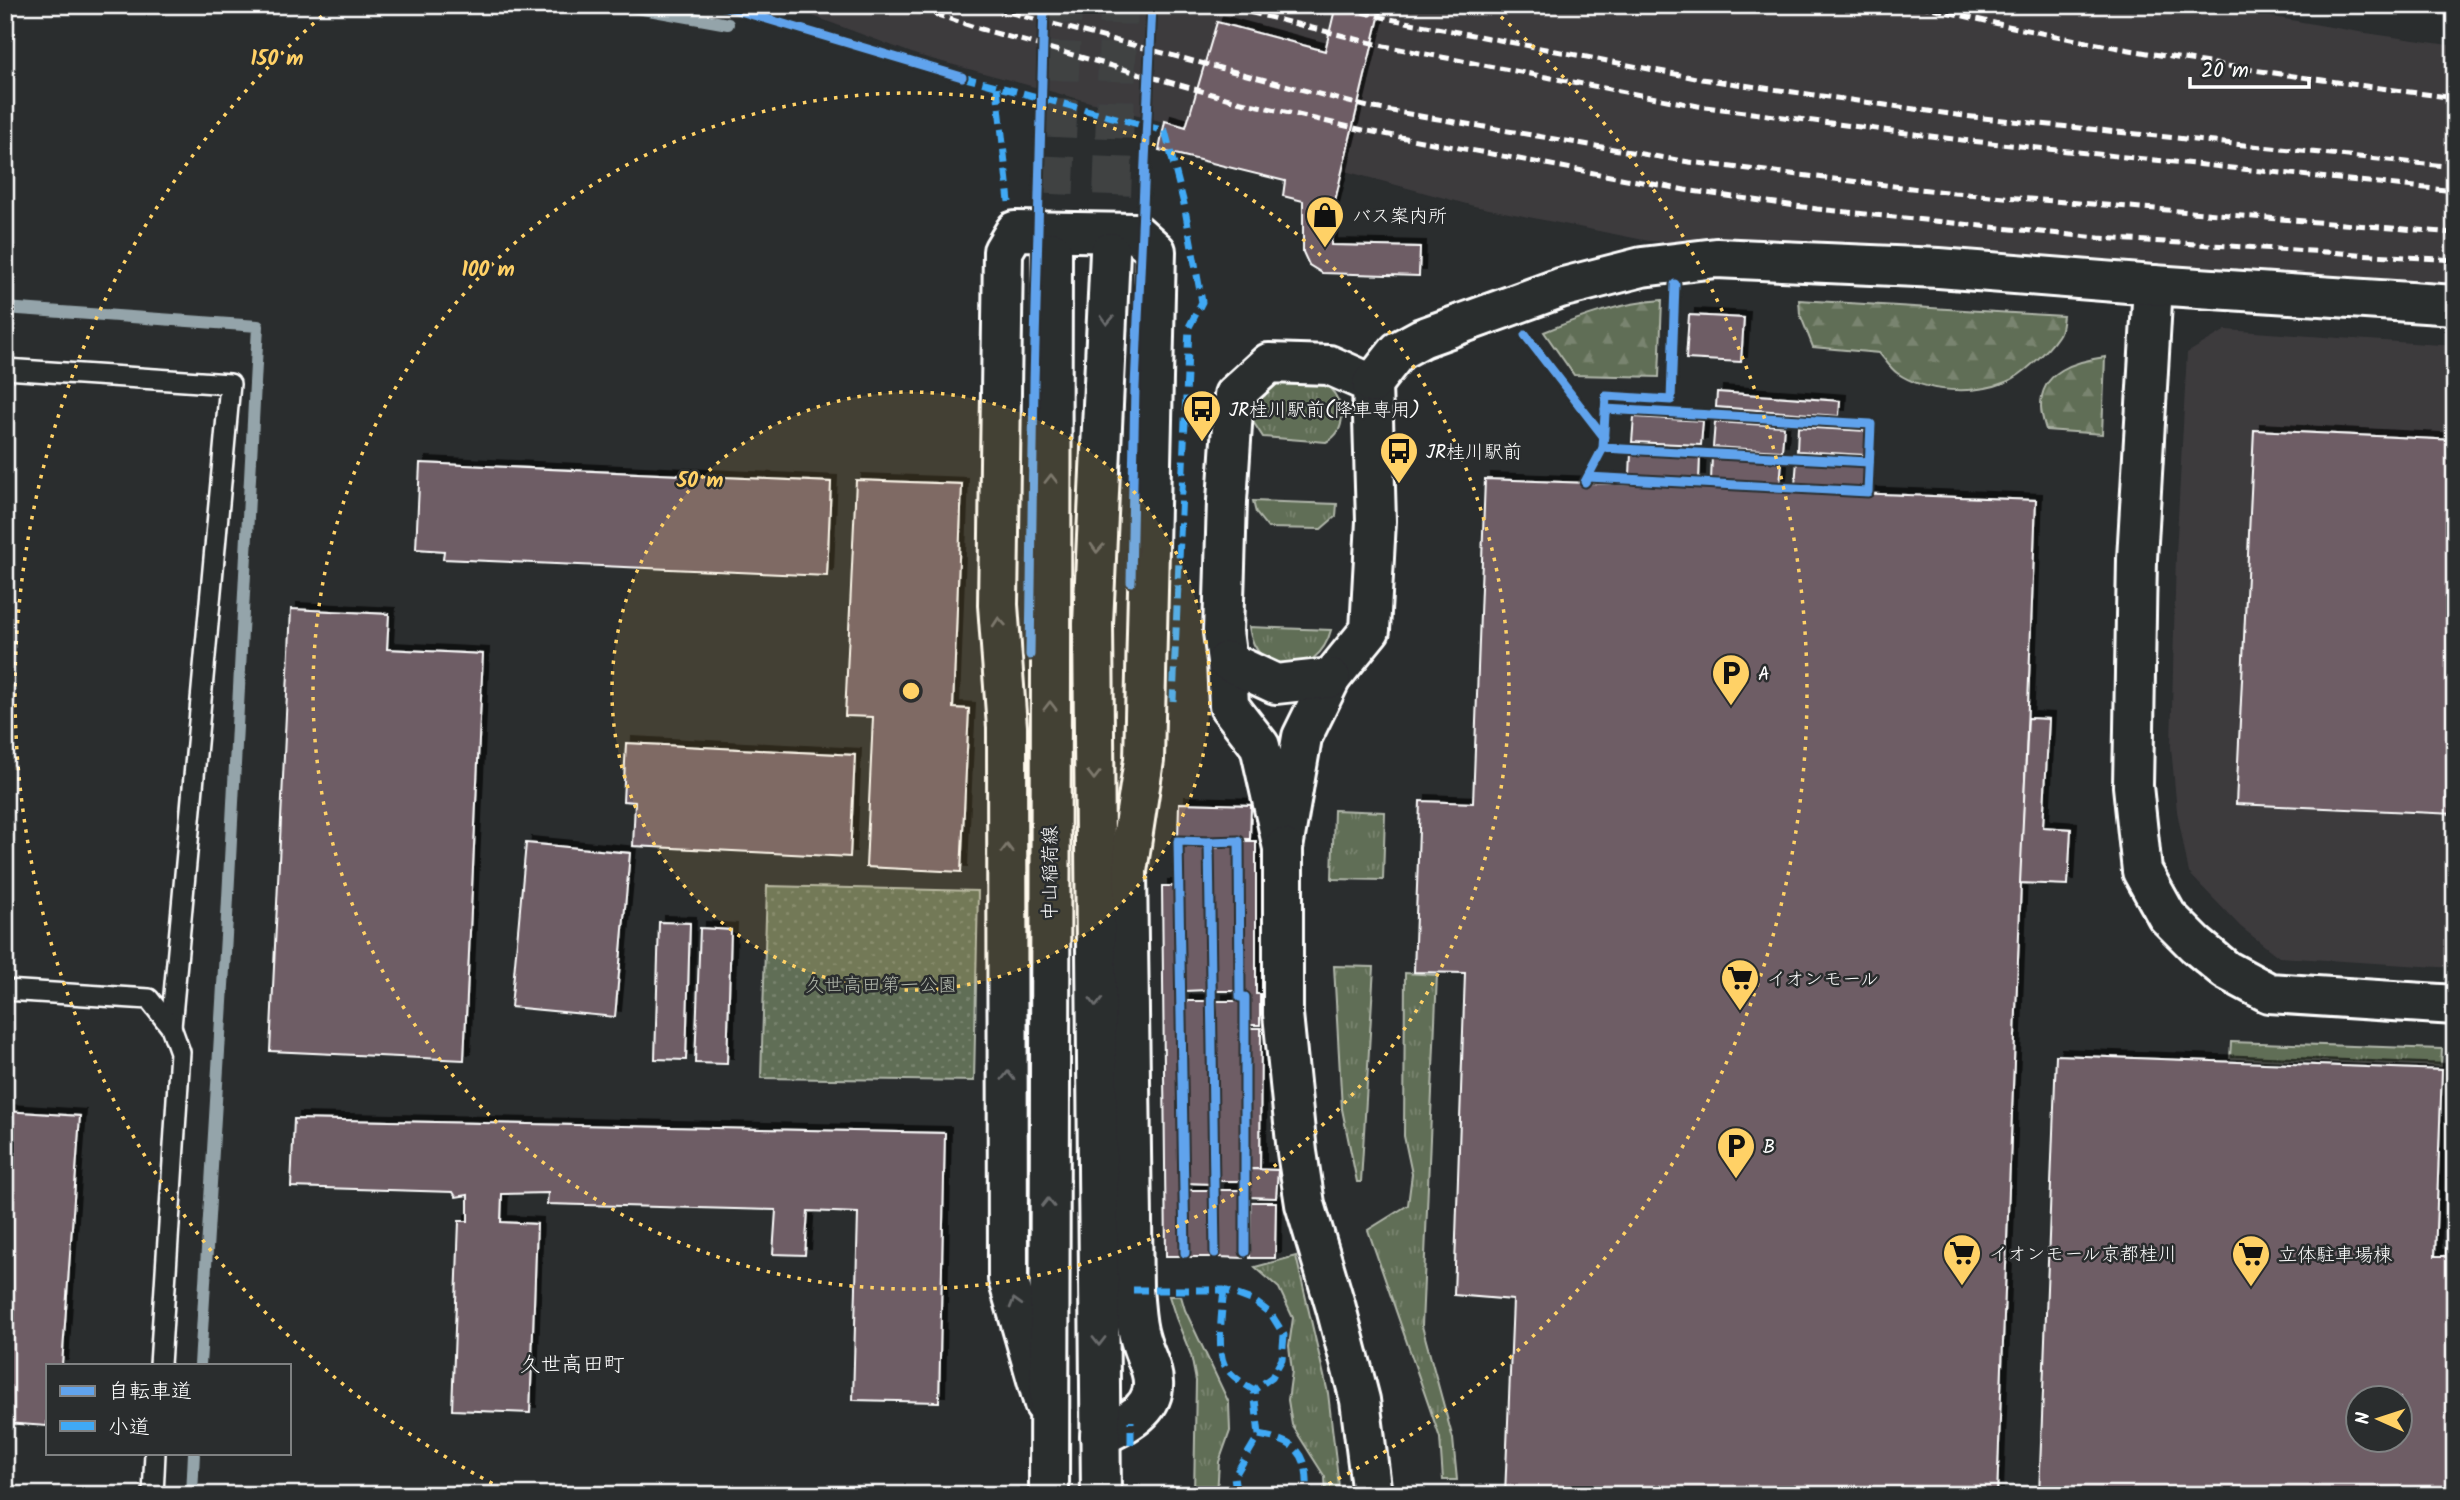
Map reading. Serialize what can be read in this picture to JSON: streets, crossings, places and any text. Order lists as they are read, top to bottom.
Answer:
{
  "streets": {
    "street": ["中山稲荷線"]
  },
  "districts": ["久世高田町"],
  "parks": ["久世高田第一公園"],
  "places": {
    "shop": ["バス案内所"],
    "bus stop": ["JR桂川駅前(降車専用)", "JR桂川駅前"],
    "parking": ["A", "B"],
    "supermarket": ["イオンモール", "イオンモール京都桂川", "立体駐車場棟"]
  },
  "legend": ["自転車道", "小道"],
  "scale_bar": "20 m",
  "north": "left",
  "rings": ["150 m", "100 m", "50 m"]
}
